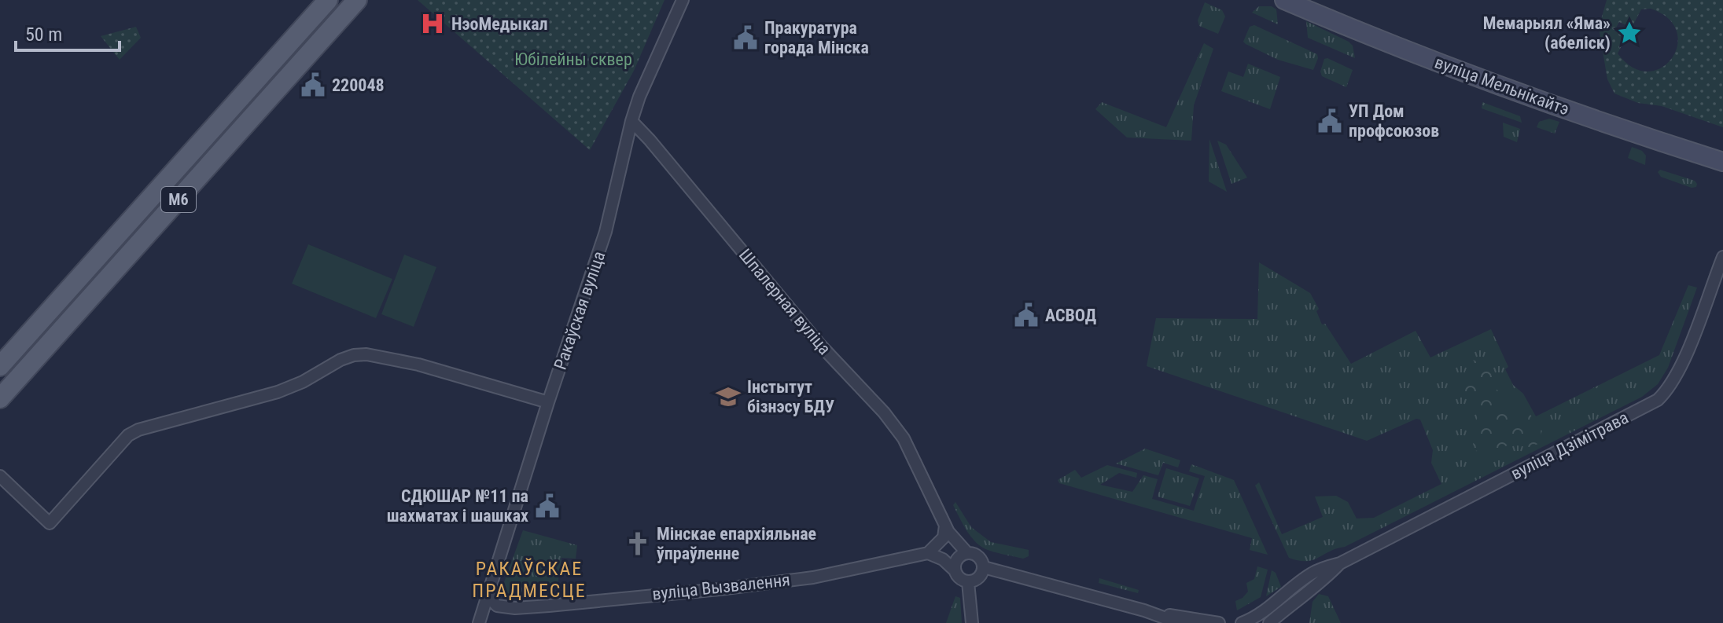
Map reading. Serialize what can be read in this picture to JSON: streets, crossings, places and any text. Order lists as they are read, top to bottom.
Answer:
{
  "streets": {
    "main road": ["вуліца Мельнікайтэ", "М6"],
    "street": [
      "Шпалерная вуліца",
      "Ракаўская вуліца",
      "вуліца Дзімітрава",
      "вуліца Вызвалення"
    ]
  },
  "crossings": [
    ["Шпалерная вуліца", "Ракаўская вуліца"],
    ["Ракаўская вуліца", "вуліца Вызвалення"]
  ],
  "districts": ["РАКАЎСКАЕ ПРАДМЕСЦЕ"],
  "parks": ["Юбілейны сквер"],
  "places": {
    "hospital": ["НэоМедыкал"],
    "place": ["Мемарыял «Яма» (абеліск)"],
    "public building": [
      "Пракуратура горада Мінска",
      "220048",
      "УП Дом профсоюзов",
      "АСВОД",
      "СДЮШАР №11 па шахматах і шашках"
    ],
    "school or university": ["Інстытут бізнэсу БДУ"],
    "church": ["Мінскае епархіяльнае ўпраўленне"]
  },
  "scale_bar": "50 m"
}
